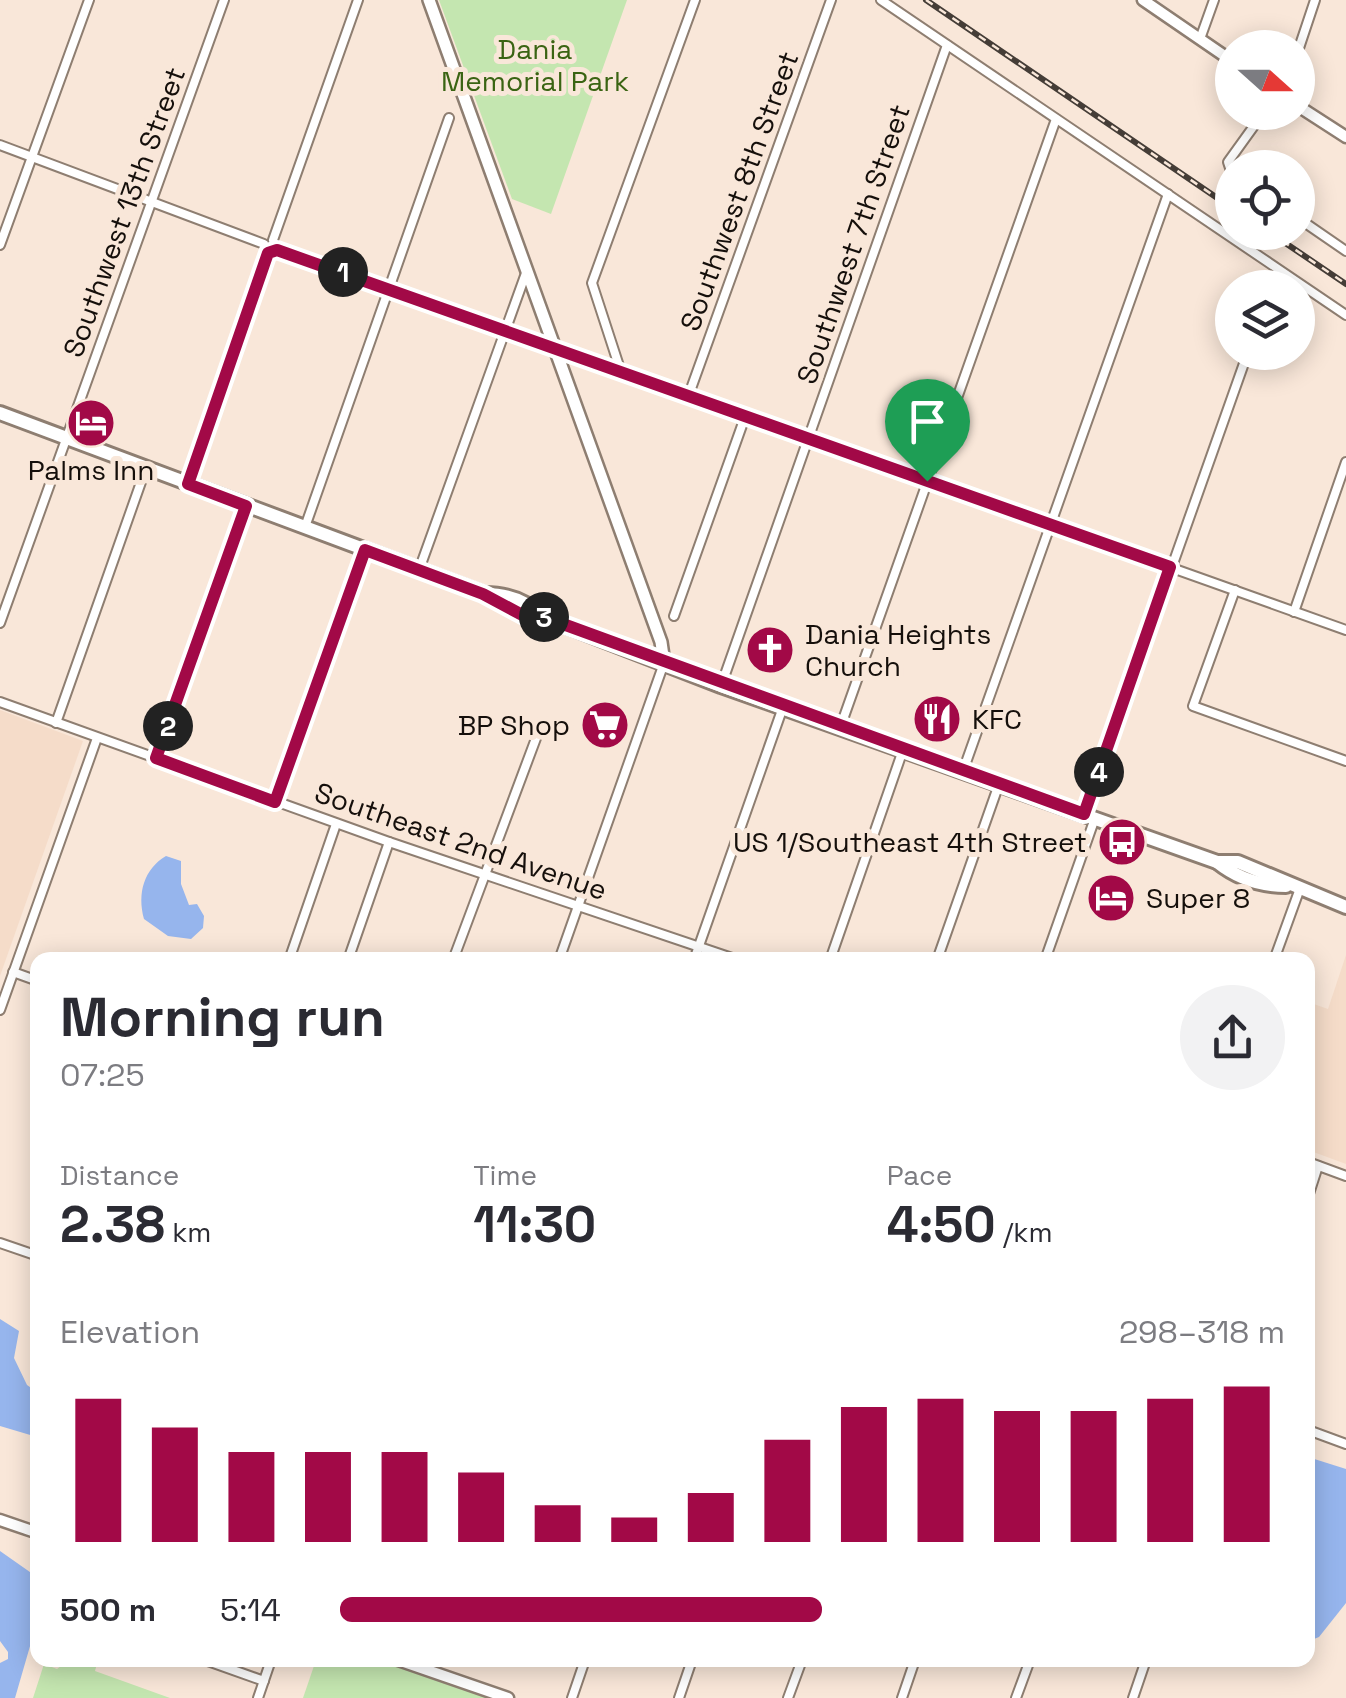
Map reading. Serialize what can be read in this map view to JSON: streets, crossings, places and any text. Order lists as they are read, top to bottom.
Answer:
{
  "streets": {
    "street": [
      "Southwest 8th Street",
      "Southwest 13th Street",
      "Southwest 7th Street",
      "Southeast 2nd Avenue"
    ]
  },
  "parks": ["Dania Memorial Park"],
  "places": {
    "hotel": ["Palms Inn", "Super 8"],
    "church": ["Dania Heights Church"],
    "restaurant": ["KFC"],
    "supermarket": ["BP Shop"],
    "bus stop": ["US 1/Southeast 4th Street"]
  },
  "north": "right",
  "page": {
    "pins": [
      "1",
      "3",
      "2",
      "4"
    ],
    "heading": ["Morning run", "07:25"],
    "stats": [
      ["Distance", "2.38 km"],
      ["Time", "11:30"],
      ["Pace", "4:50 /km"]
    ],
    "chart": ["Elevation", "298–318 m"],
    "list": [
      {
        "name": "500 m",
        "note": "5:14"
      }
    ]
  }
}
